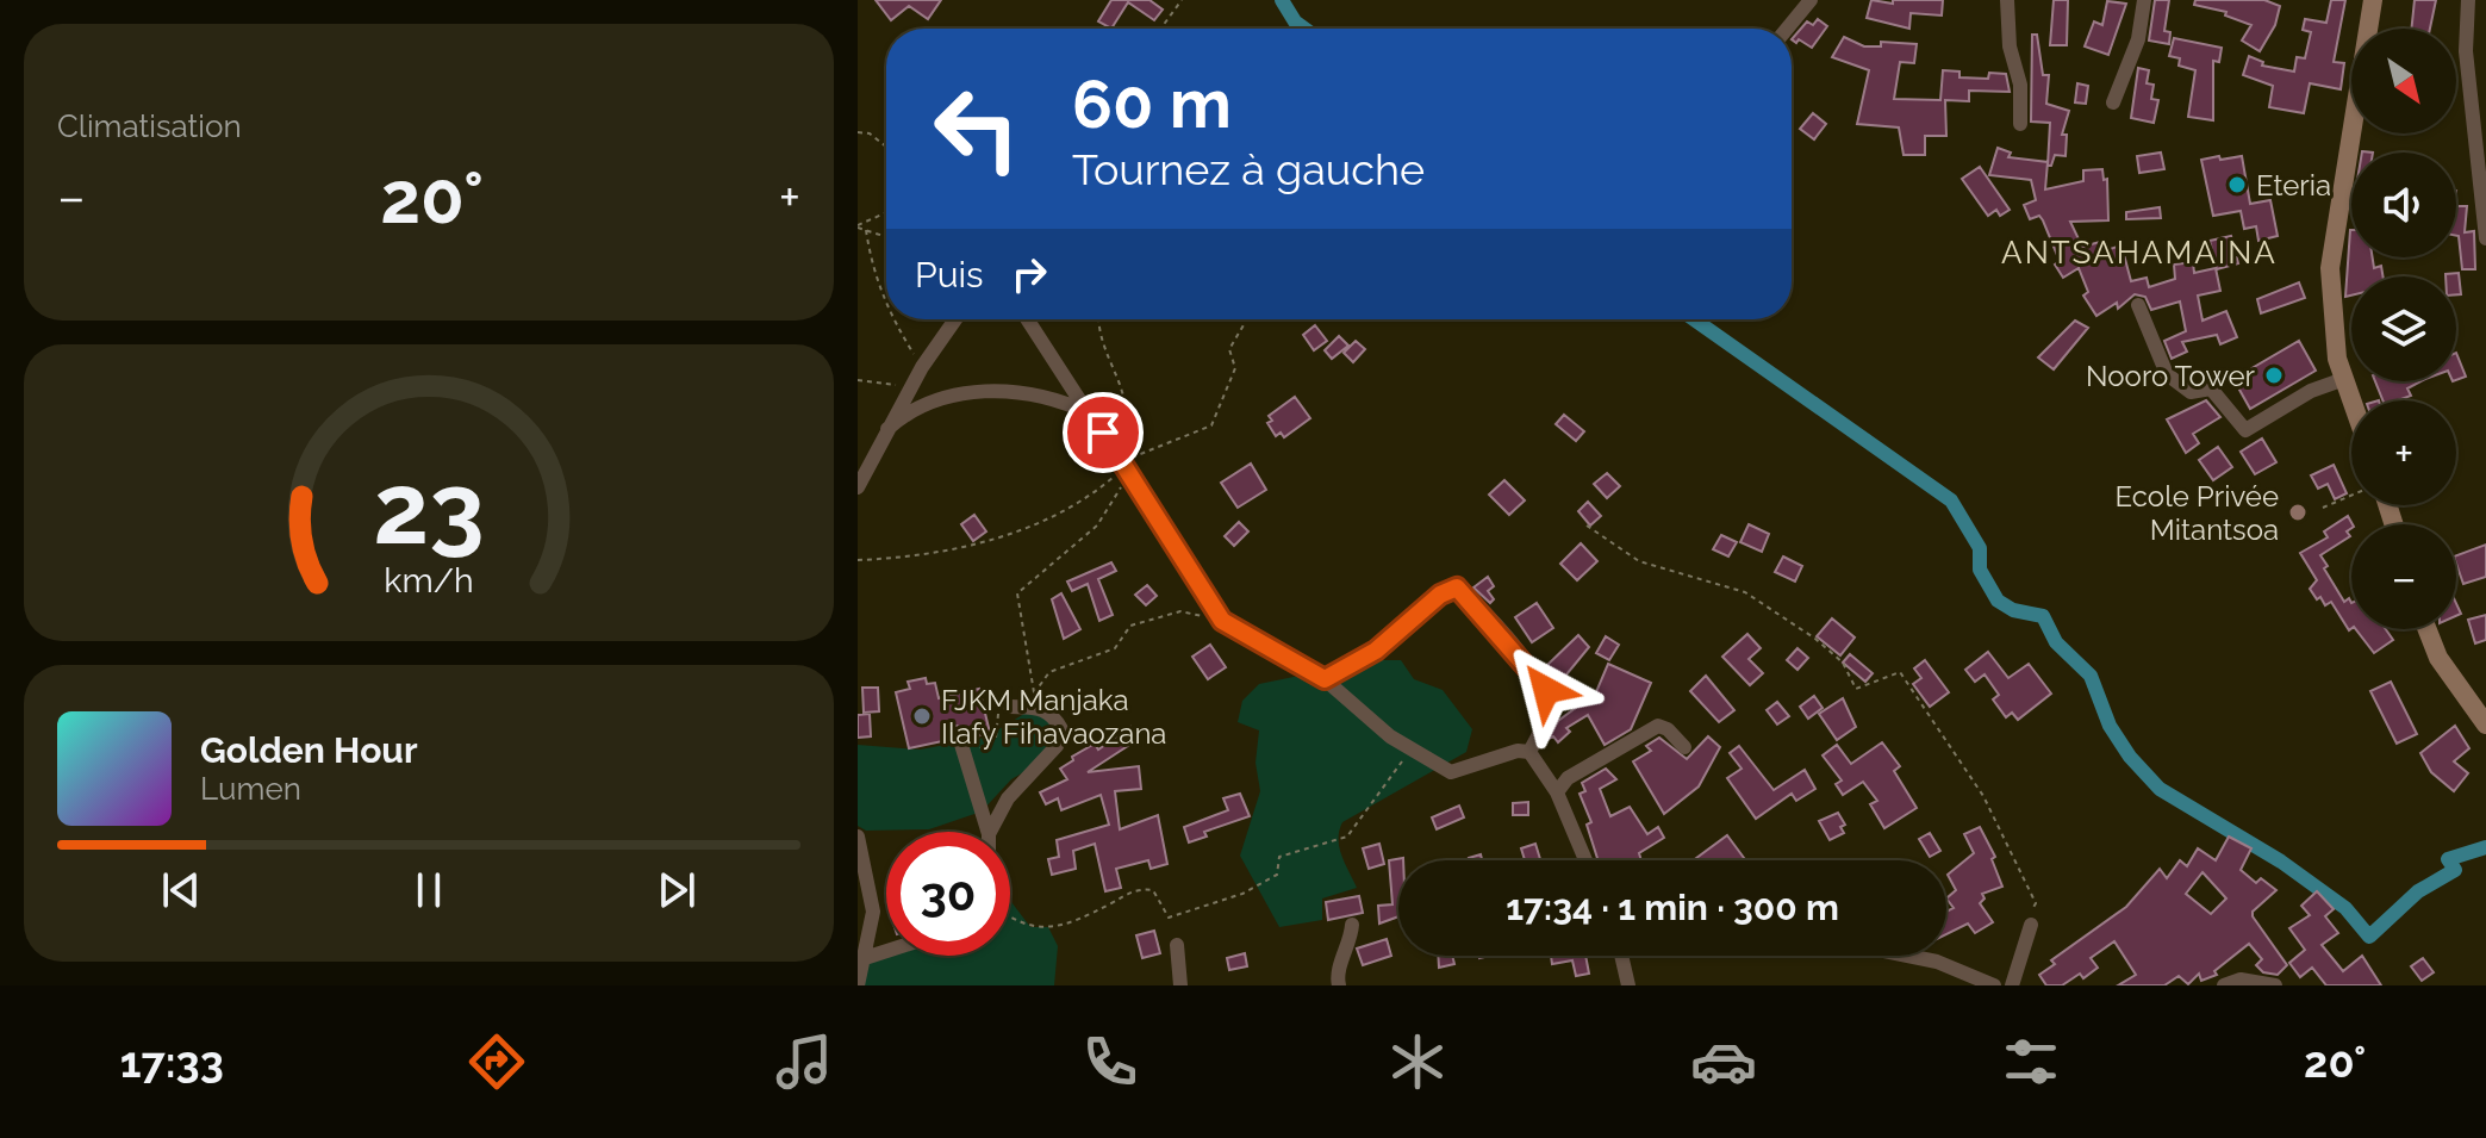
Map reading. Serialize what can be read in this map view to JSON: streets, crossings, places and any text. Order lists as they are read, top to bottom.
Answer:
{
  "districts": ["ANTSAHAMAINA"],
  "places": [
    "Eteria",
    "Nooro Tower",
    "Ecole Privée Mitantsoa",
    "FJKM Manjaka Ilafy Fihavaozana"
  ],
  "north": "bottom right",
  "page": {
    "tile": "Climatisation",
    "map_buttons": ["+", "−"],
    "turn": ["60 m", "Tournez à gauche"],
    "heat": ["−", "20°", "+"],
    "then": "Puis",
    "song": ["Golden Hour", "Lumen"],
    "limit": "30",
    "trip": "17:34 · 1 min · 300 m",
    "tabs": ["17:33", "20°"],
    "gauge": ["23", "km/h"]
  }
}
